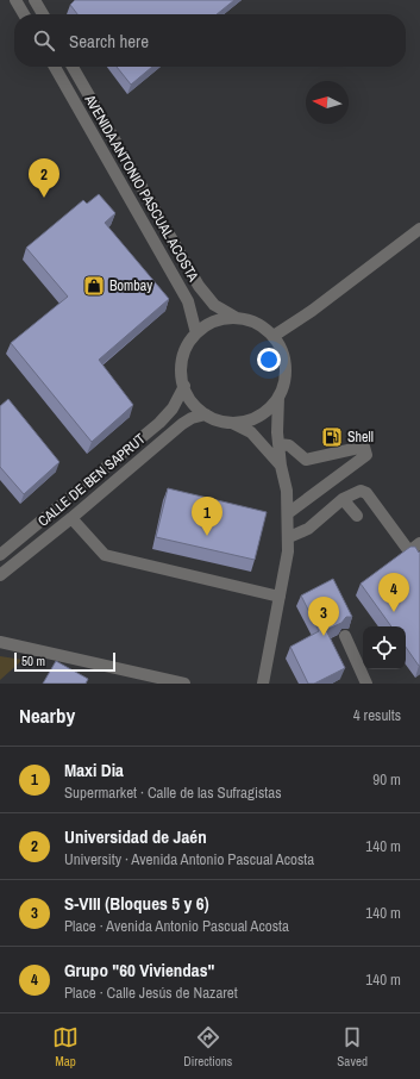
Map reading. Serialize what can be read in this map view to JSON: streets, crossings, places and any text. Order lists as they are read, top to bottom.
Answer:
{
  "streets": {
    "street": ["AVENIDA ANTONIO PASCUAL ACOSTA", "CALLE DE BEN SAPRUT"]
  },
  "crossings": [
    ["AVENIDA ANTONIO PASCUAL ACOSTA", "CALLE DE BEN SAPRUT"]
  ],
  "places": {
    "shop": ["Bombay"],
    "fuel station": ["Shell"]
  },
  "scale_bar": "50 m",
  "north": "left",
  "page": {
    "search": "Search here",
    "pins": [
      "2",
      "1",
      "4",
      "3"
    ],
    "scale": "50 m",
    "heading": ["Nearby", "4 results"],
    "list": [
      {
        "mark": "1",
        "name": "Maxi Dia",
        "note": "Supermarket · Calle de las Sufragistas",
        "value": "90 m"
      },
      {
        "mark": "2",
        "name": "Universidad de Jaén",
        "note": "University · Avenida Antonio Pascual Acosta",
        "value": "140 m"
      },
      {
        "mark": "3",
        "name": "S-VIII (Bloques 5 y 6)",
        "note": "Place · Avenida Antonio Pascual Acosta",
        "value": "140 m"
      },
      {
        "mark": "4",
        "name": "Grupo \"60 Viviendas\"",
        "note": "Place · Calle Jesús de Nazaret",
        "value": "140 m"
      }
    ],
    "nav": ["Map", "Directions", "Saved"]
  }
}
